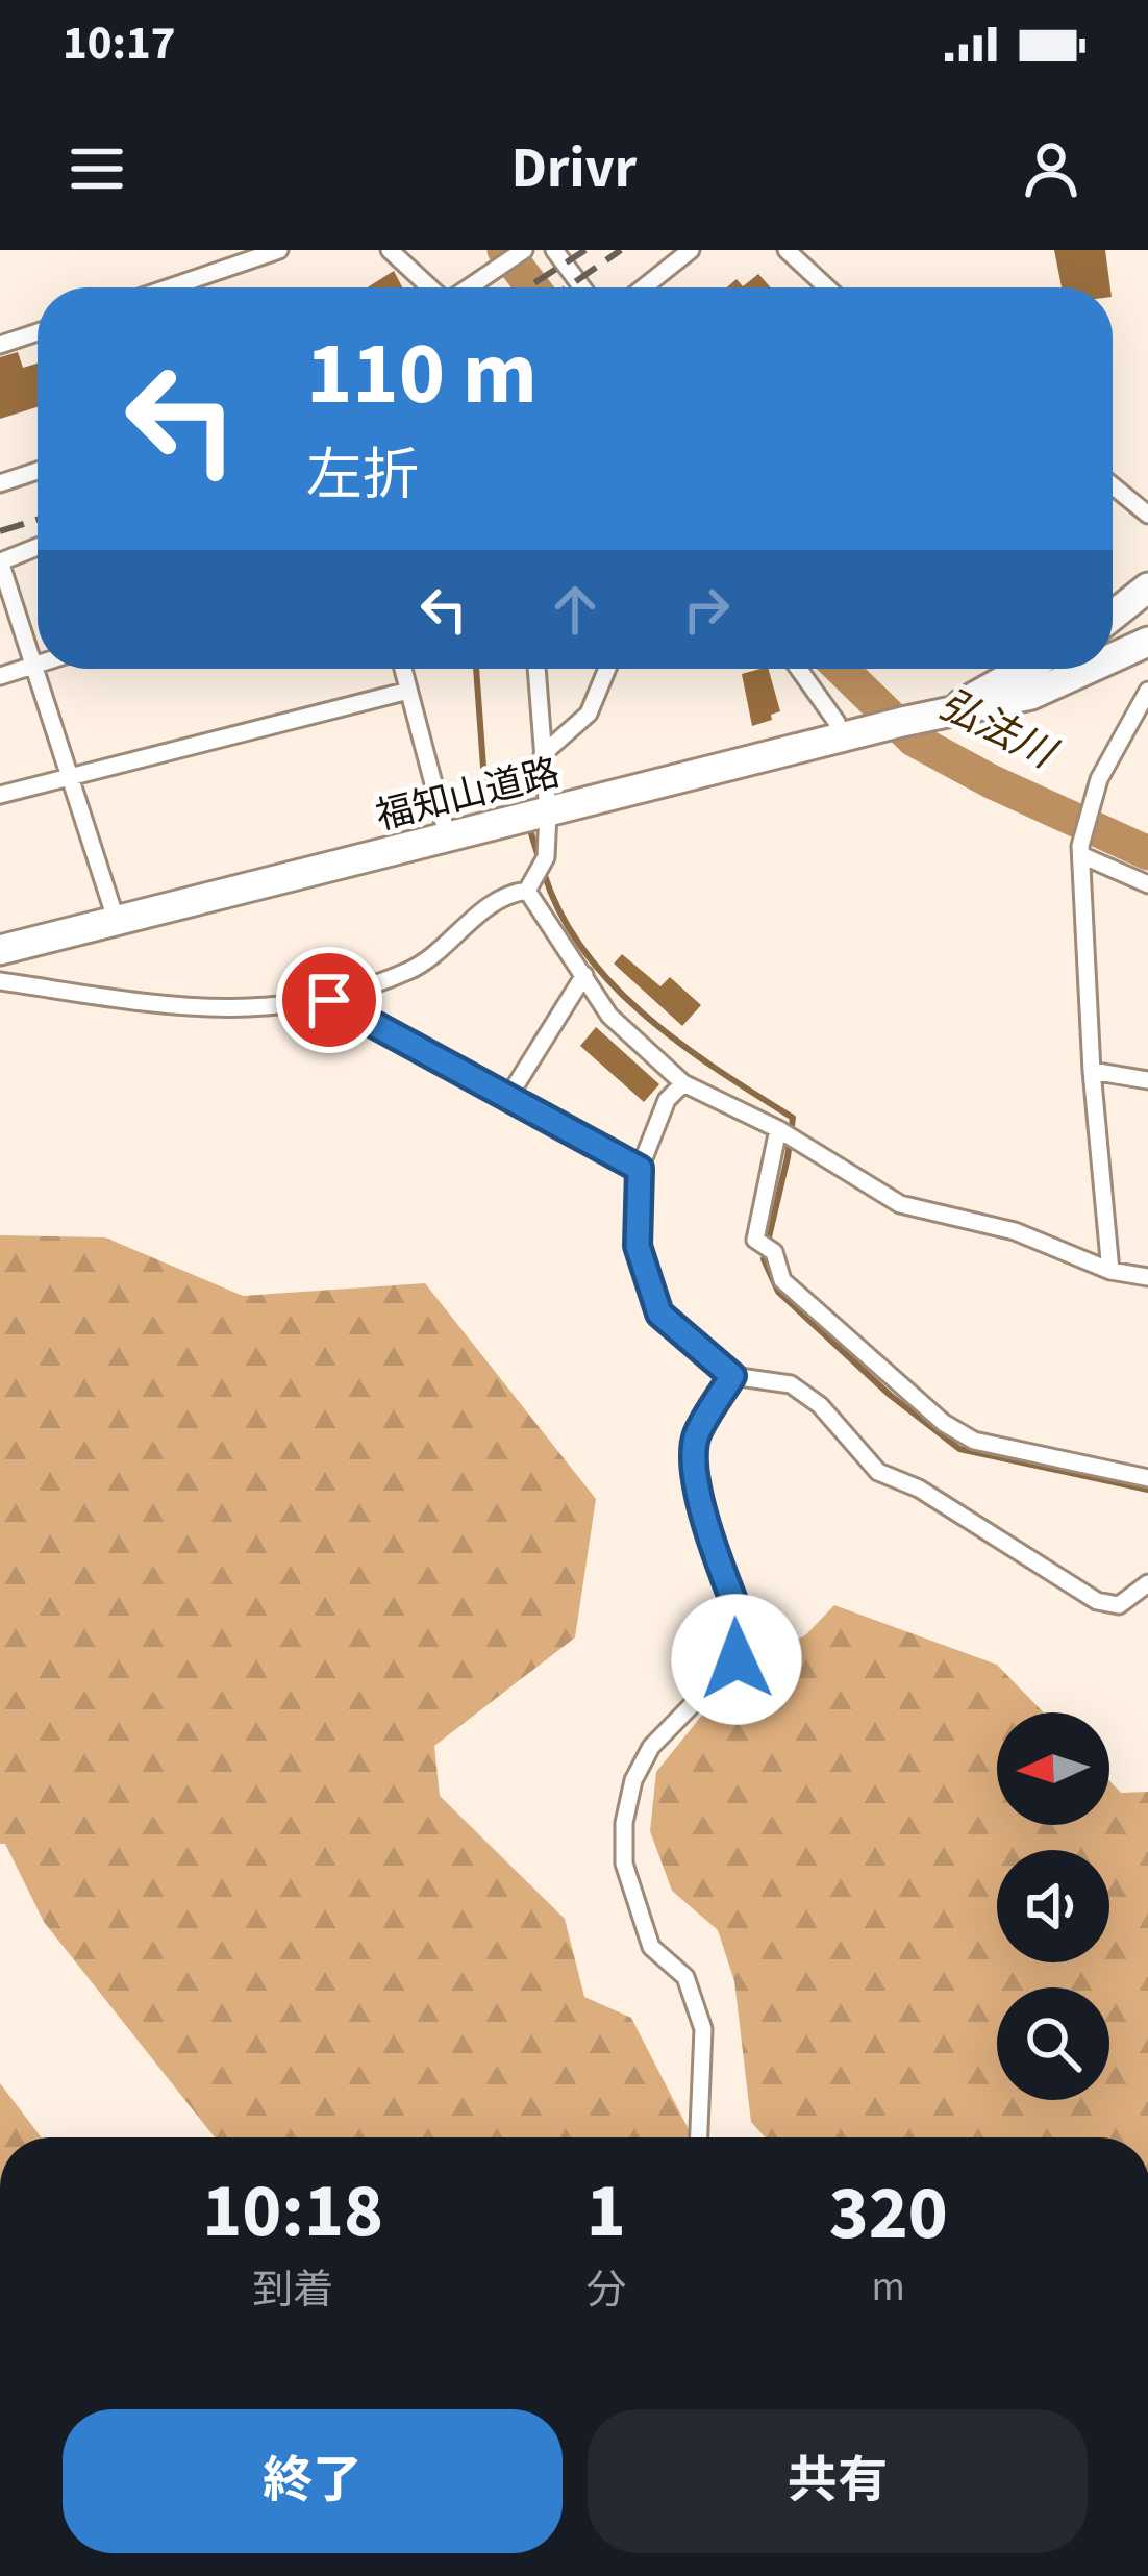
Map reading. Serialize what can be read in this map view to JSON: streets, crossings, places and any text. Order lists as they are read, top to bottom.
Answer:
{
  "streets": {
    "highway": ["福知山道路"]
  },
  "water": ["弘法川"],
  "north": "left",
  "page": {
    "status": "10:17",
    "header": "Drivr",
    "turn": ["110 m", "左折"],
    "eta": [
      "10:18",
      "到着",
      "1",
      "分",
      "320",
      "m"
    ],
    "buttons": ["終了", "共有"]
  }
}
